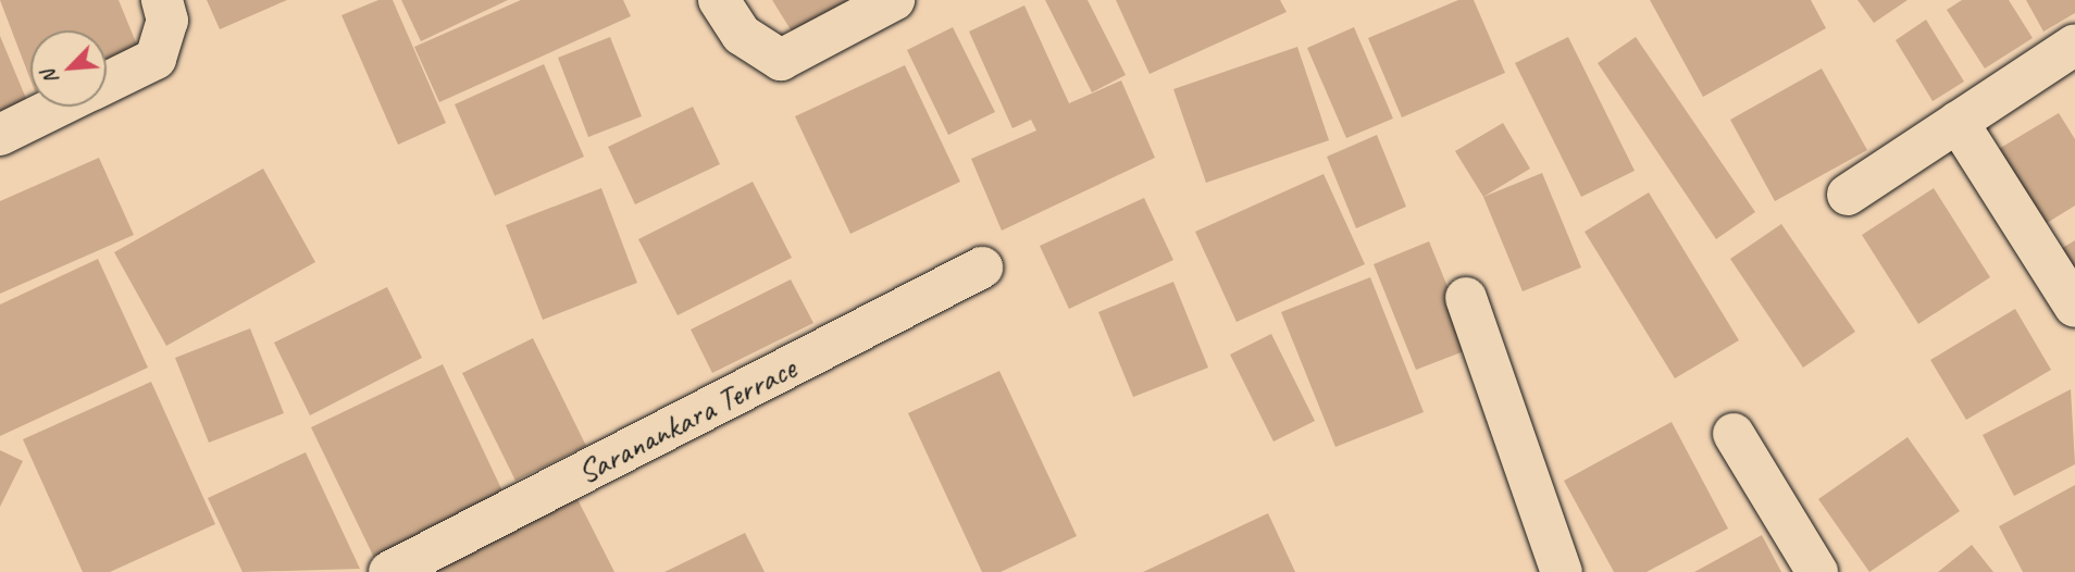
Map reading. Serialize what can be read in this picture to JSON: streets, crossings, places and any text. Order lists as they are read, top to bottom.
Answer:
{
  "streets": {
    "street": ["Saranankara Terrace"]
  },
  "north": "bottom left"
}
